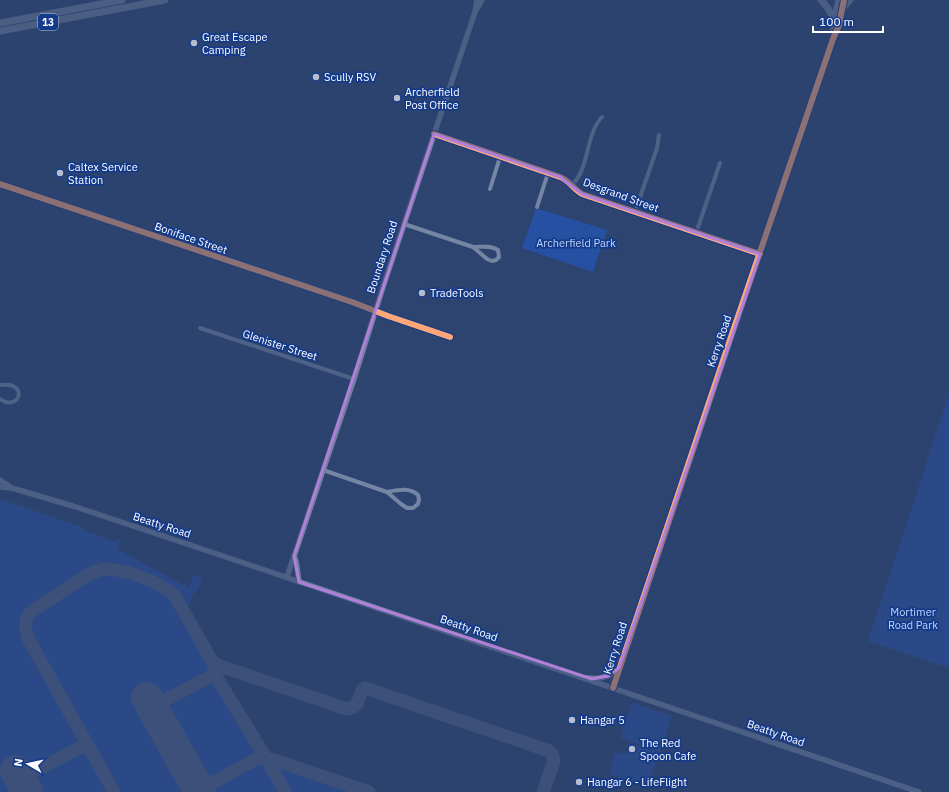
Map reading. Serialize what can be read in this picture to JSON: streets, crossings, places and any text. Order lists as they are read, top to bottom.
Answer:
{
  "streets": {
    "highway": ["13"],
    "main road": ["Boundary Road", "Kerry Road", "Beatty Road"],
    "street": ["Desgrand Street", "Boniface Street", "Glenister Street"]
  },
  "crossings": [
    ["Desgrand Street", "Boundary Road"],
    ["Desgrand Street", "Kerry Road"],
    ["Boniface Street", "Boundary Road"],
    ["Boundary Road", "Glenister Street"],
    ["Boundary Road", "Beatty Road"],
    ["Kerry Road", "Beatty Road"]
  ],
  "parks": ["Archerfield Park", "Mortimer Road Park"],
  "places": [
    "Great Escape Camping",
    "Scully RSV",
    "Archerfield Post Office",
    "Caltex Service Station",
    "TradeTools",
    "Hangar 5",
    "The Red Spoon Cafe",
    "Hangar 6 - LifeFlight"
  ],
  "scale_bar": "100 m",
  "north": "left"
}
